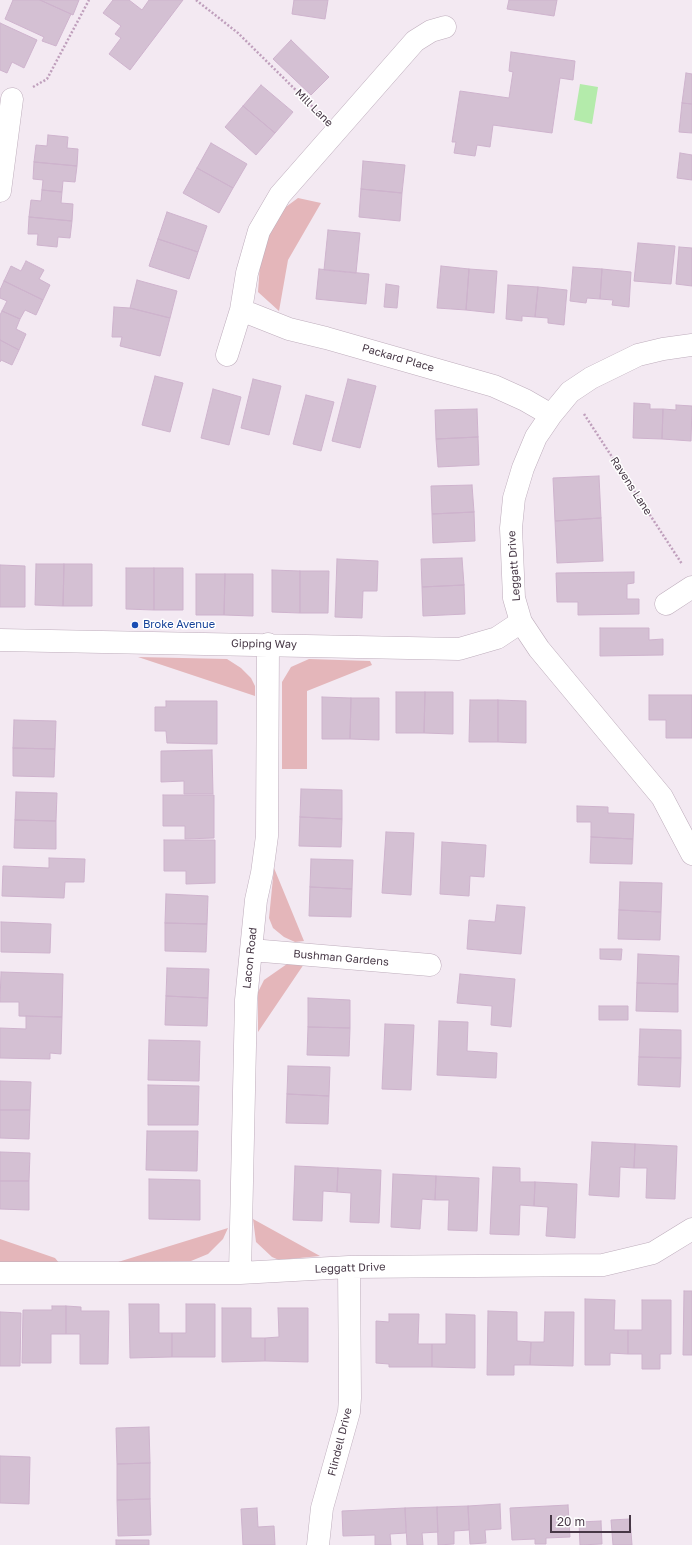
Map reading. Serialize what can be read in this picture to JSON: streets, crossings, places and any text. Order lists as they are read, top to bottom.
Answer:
{
  "streets": {
    "street": [
      "Mill Lane",
      "Packard Place",
      "Leggatt Drive",
      "Gipping Way",
      "Lacon Road",
      "Bushman Gardens",
      "Flindell Drive"
    ],
    "path": ["Ravens Lane"]
  },
  "crossings": [
    ["Packard Place", "Leggatt Drive"],
    ["Ravens Lane", "Leggatt Drive"],
    ["Leggatt Drive", "Gipping Way"],
    ["Leggatt Drive", "Lacon Road"],
    ["Leggatt Drive", "Flindell Drive"],
    ["Gipping Way", "Lacon Road"],
    ["Lacon Road", "Bushman Gardens"]
  ],
  "places": ["Broke Avenue"],
  "scale_bar": "20 m"
}
